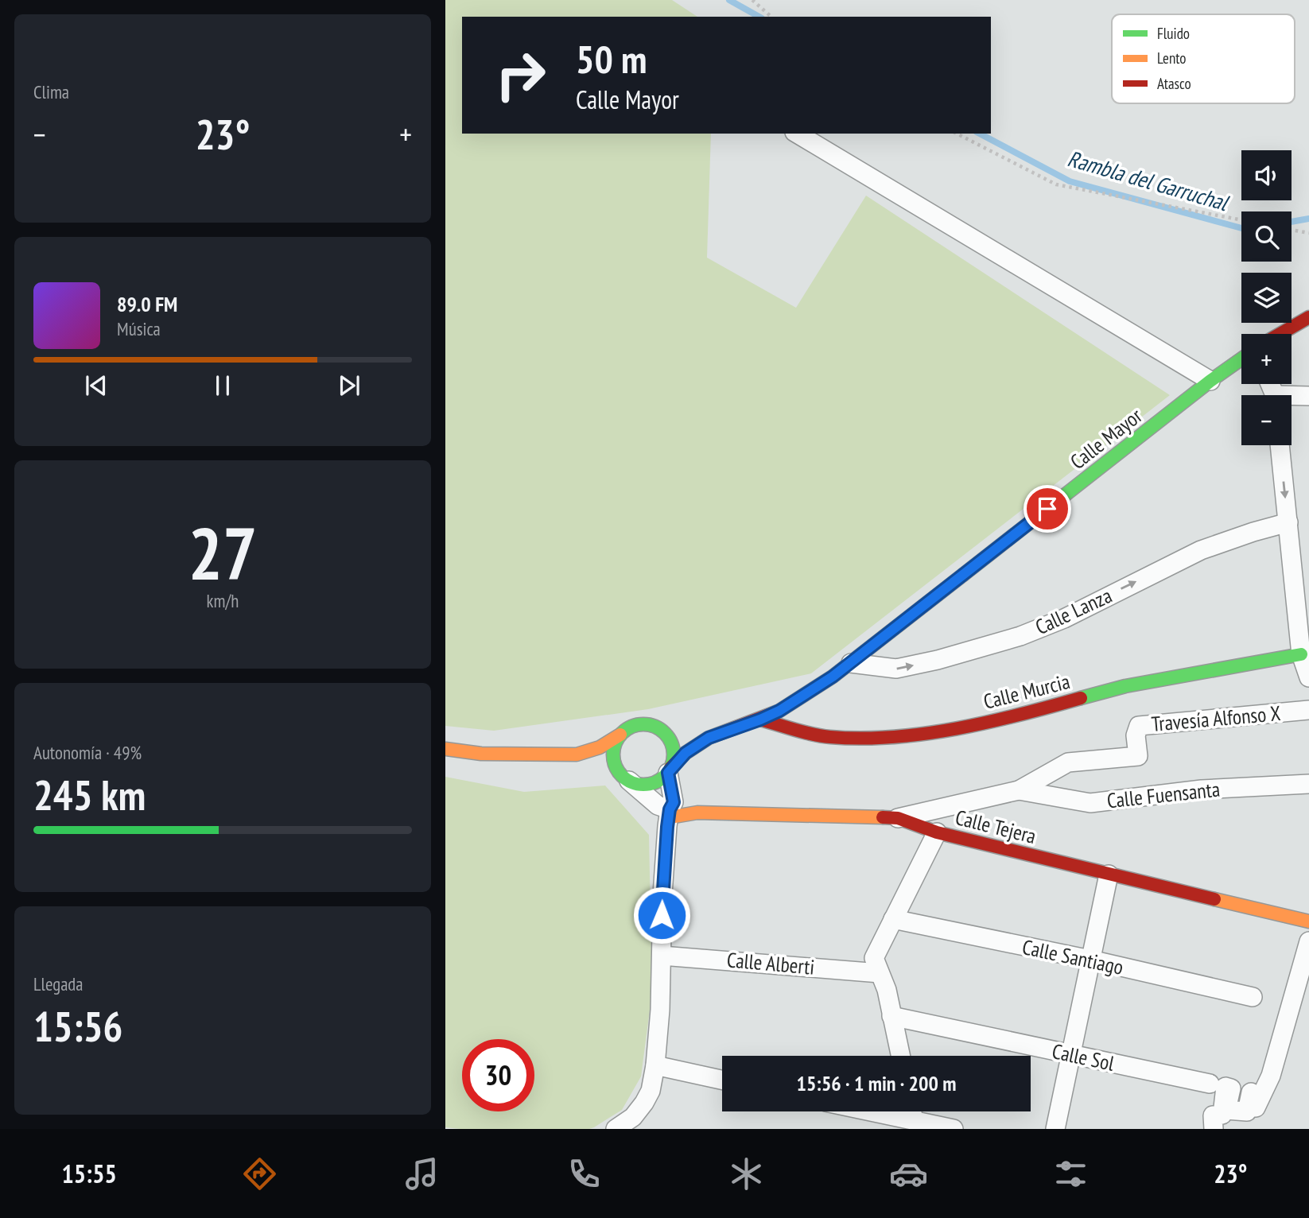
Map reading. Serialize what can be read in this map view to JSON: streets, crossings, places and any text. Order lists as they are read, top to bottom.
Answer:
{
  "streets": {
    "main road": ["Calle Mayor", "Calle Murcia", "Calle Tejera"],
    "street": [
      "Calle Lanza",
      "Travesía Alfonso X",
      "Calle Fuensanta",
      "Calle Santiago",
      "Calle Alberti",
      "Calle Sol"
    ]
  },
  "crossings": [
    ["Calle Mayor", "Calle Lanza"],
    ["Calle Mayor", "Calle Murcia"],
    ["Travesía Alfonso X", "Calle Fuensanta"],
    ["Travesía Alfonso X", "Calle Tejera"]
  ],
  "one_way": ["Calle Lanza"],
  "water": ["Rambla del Garruchal"],
  "legend": ["Fluido", "Lento", "Atasco"],
  "page": {
    "tile": [
      "Clima",
      ["27", "km/h"],
      ["Autonomía · 49%", "245 km"],
      ["Llegada", "15:56"]
    ],
    "turn": ["50 m", "Calle Mayor"],
    "heat": ["−", "23°", "+"],
    "map_buttons": ["+", "−"],
    "song": ["89.0 FM", "Música"],
    "limit": "30",
    "trip": "15:56 · 1 min · 200 m",
    "tabs": ["15:55", "23°"]
  }
}
